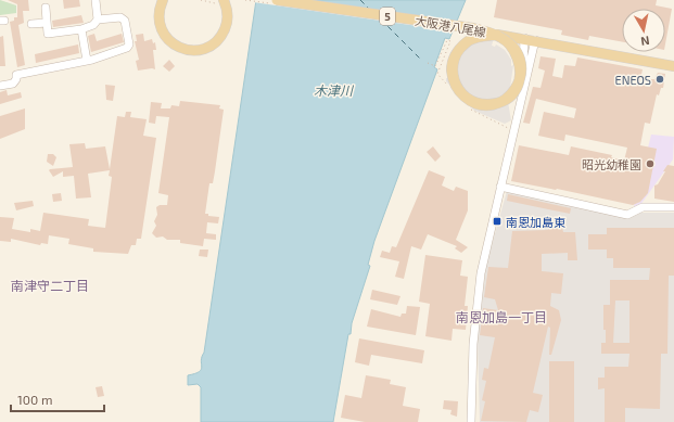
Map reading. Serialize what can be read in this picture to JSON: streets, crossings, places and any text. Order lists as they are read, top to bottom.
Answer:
{
  "streets": {
    "main road": ["5", "大阪港八尾線"]
  },
  "districts": ["南津守二丁目", "南恩加島一丁目"],
  "water": ["木津川"],
  "places": {
    "other": ["ENEOS", "昭光幼稚園"],
    "transit": ["南恩加島東"]
  },
  "scale_bar": "100 m",
  "north": "bottom"
}
